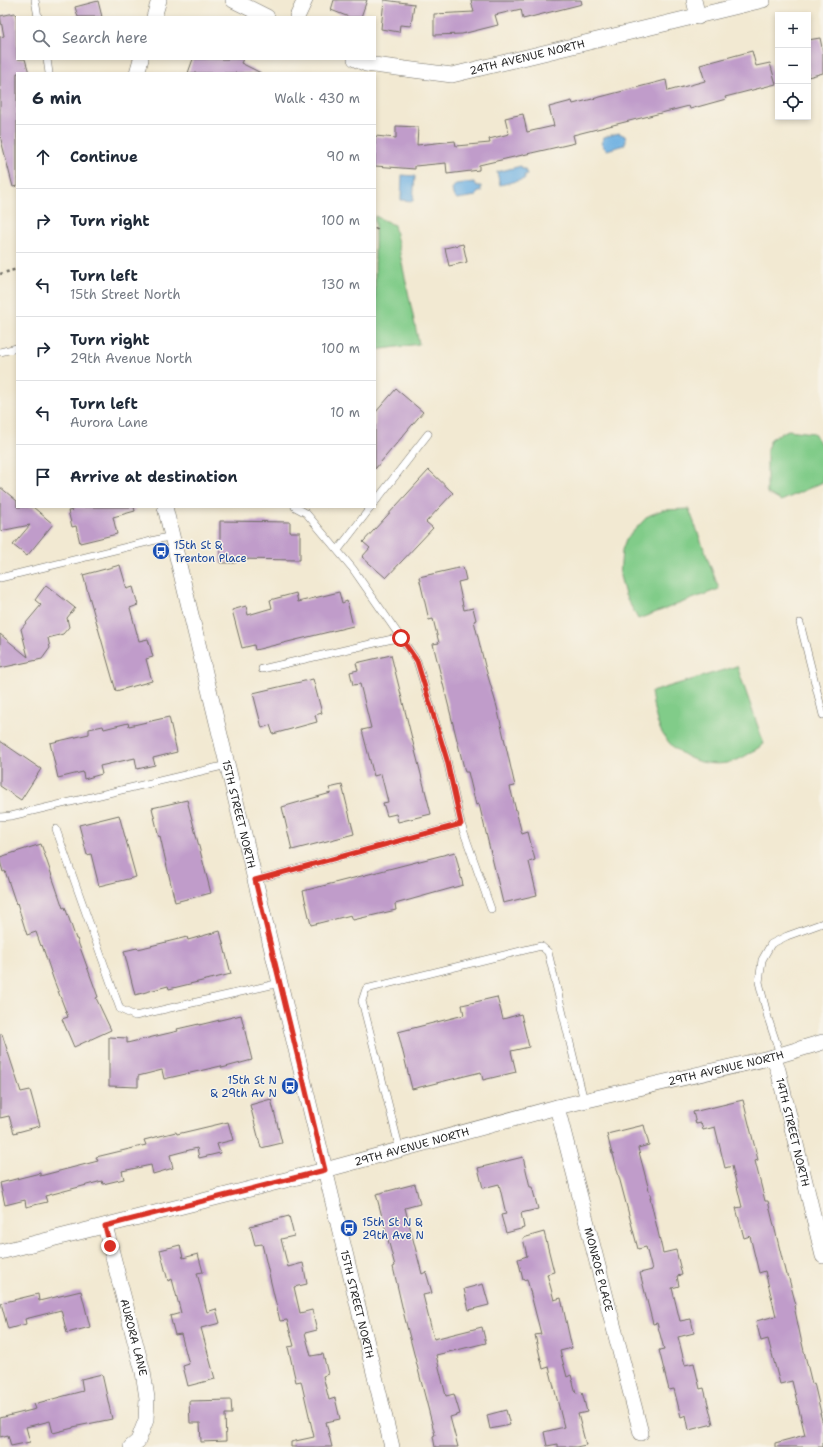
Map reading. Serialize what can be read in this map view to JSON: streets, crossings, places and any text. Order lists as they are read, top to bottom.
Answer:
{
  "streets": {
    "street": [
      "24TH AVENUE NORTH",
      "15TH STREET NORTH",
      "29TH AVENUE NORTH",
      "14TH STREET NORTH",
      "MONROE PLACE",
      "AURORA LANE"
    ]
  },
  "crossings": [
    ["15TH STREET NORTH", "29TH AVENUE NORTH"],
    ["29TH AVENUE NORTH", "14TH STREET NORTH"],
    ["29TH AVENUE NORTH", "MONROE PLACE"],
    ["29TH AVENUE NORTH", "AURORA LANE"]
  ],
  "places": {
    "bus stop": ["15th St & Trenton Place", "15th St N & 29th Av N", "15th St N & 29th Ave N"]
  },
  "page": {
    "map_buttons": ["+", "−"],
    "search": "Search here",
    "heading": ["6 min", "Walk · 430 m"],
    "list": [
      ["Continue", "90 m"],
      ["Turn right", "100 m"],
      ["Turn left", "15th Street North", "130 m"],
      ["Turn right", "29th Avenue North", "100 m"],
      ["Turn left", "Aurora Lane", "10 m"],
      "Arrive at destination"
    ]
  }
}
